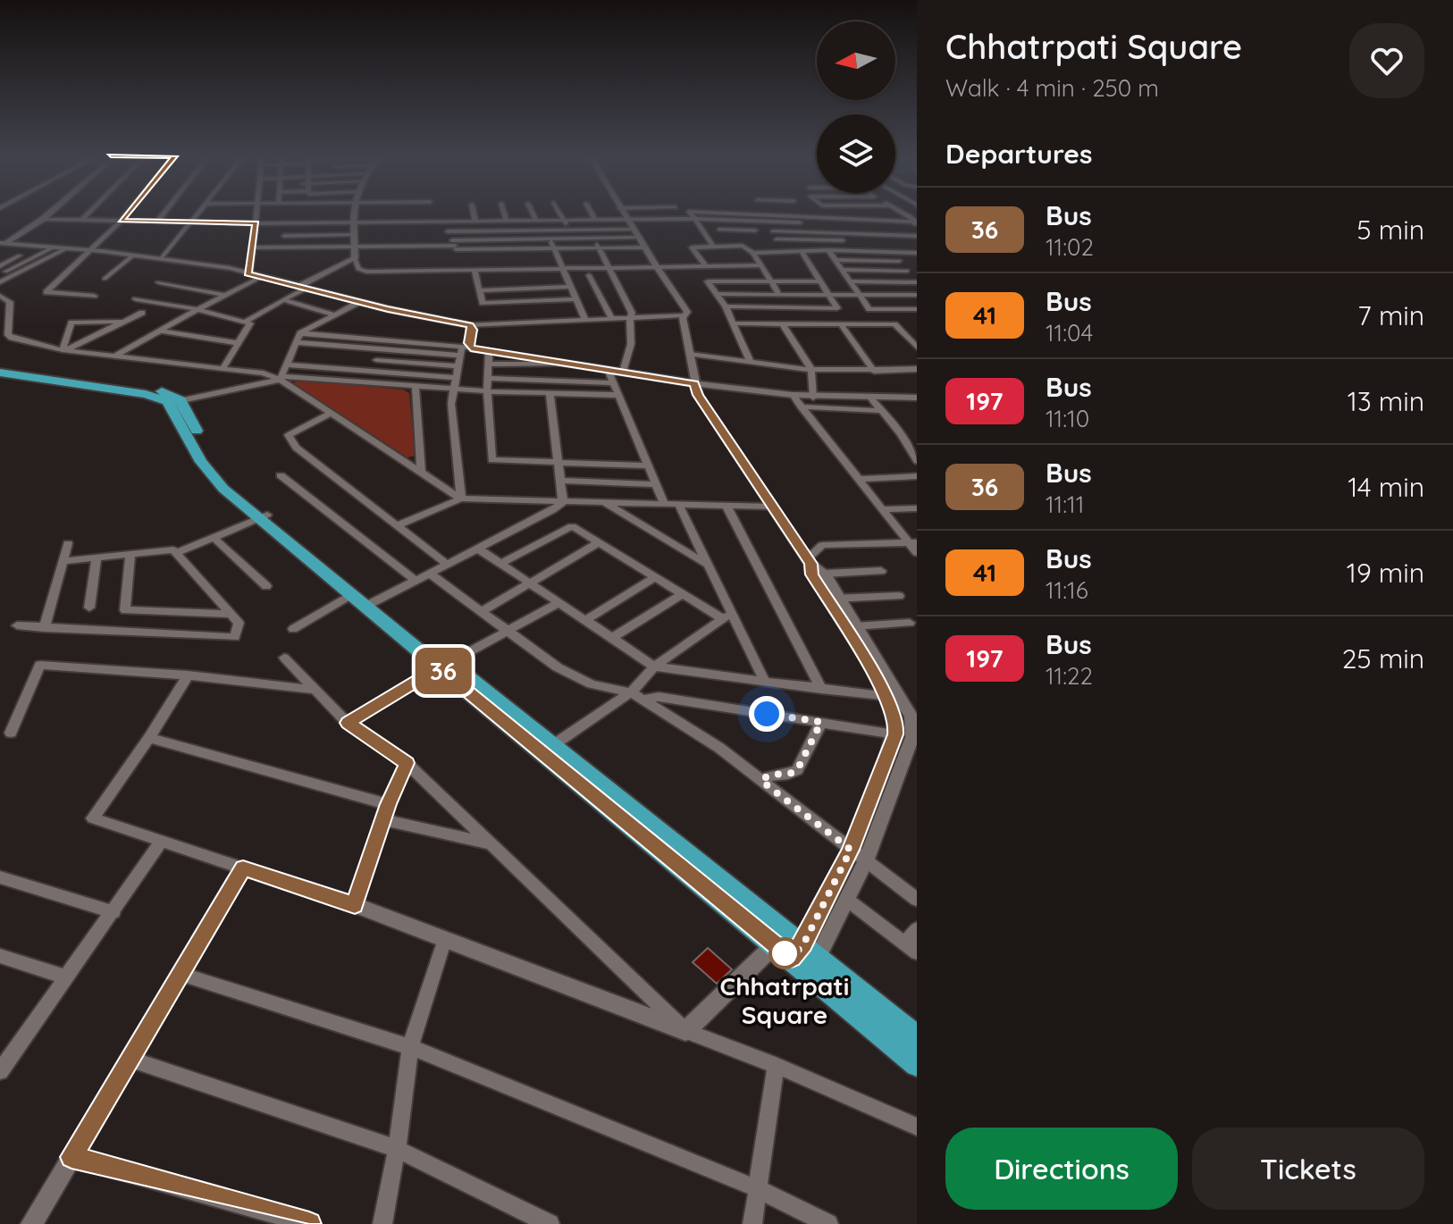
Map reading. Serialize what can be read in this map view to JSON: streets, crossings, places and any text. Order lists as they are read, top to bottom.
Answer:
{
  "places": ["Chhatrpati Square"],
  "lines": ["bus line 36"],
  "north": "left",
  "page": {
    "on_map": "36",
    "heading": [
      ["Chhatrpati Square", "Walk · 4 min · 250 m"],
      "Departures"
    ],
    "list": [
      {
        "mark": "36",
        "name": "Bus",
        "note": "11:02",
        "value": "5 min"
      },
      {
        "mark": "41",
        "name": "Bus",
        "note": "11:04",
        "value": "7 min"
      },
      {
        "mark": "197",
        "name": "Bus",
        "note": "11:10",
        "value": "13 min"
      },
      {
        "mark": "36",
        "name": "Bus",
        "note": "11:11",
        "value": "14 min"
      },
      {
        "mark": "41",
        "name": "Bus",
        "note": "11:16",
        "value": "19 min"
      },
      {
        "mark": "197",
        "name": "Bus",
        "note": "11:22",
        "value": "25 min"
      }
    ],
    "buttons": ["Directions", "Tickets"]
  }
}
